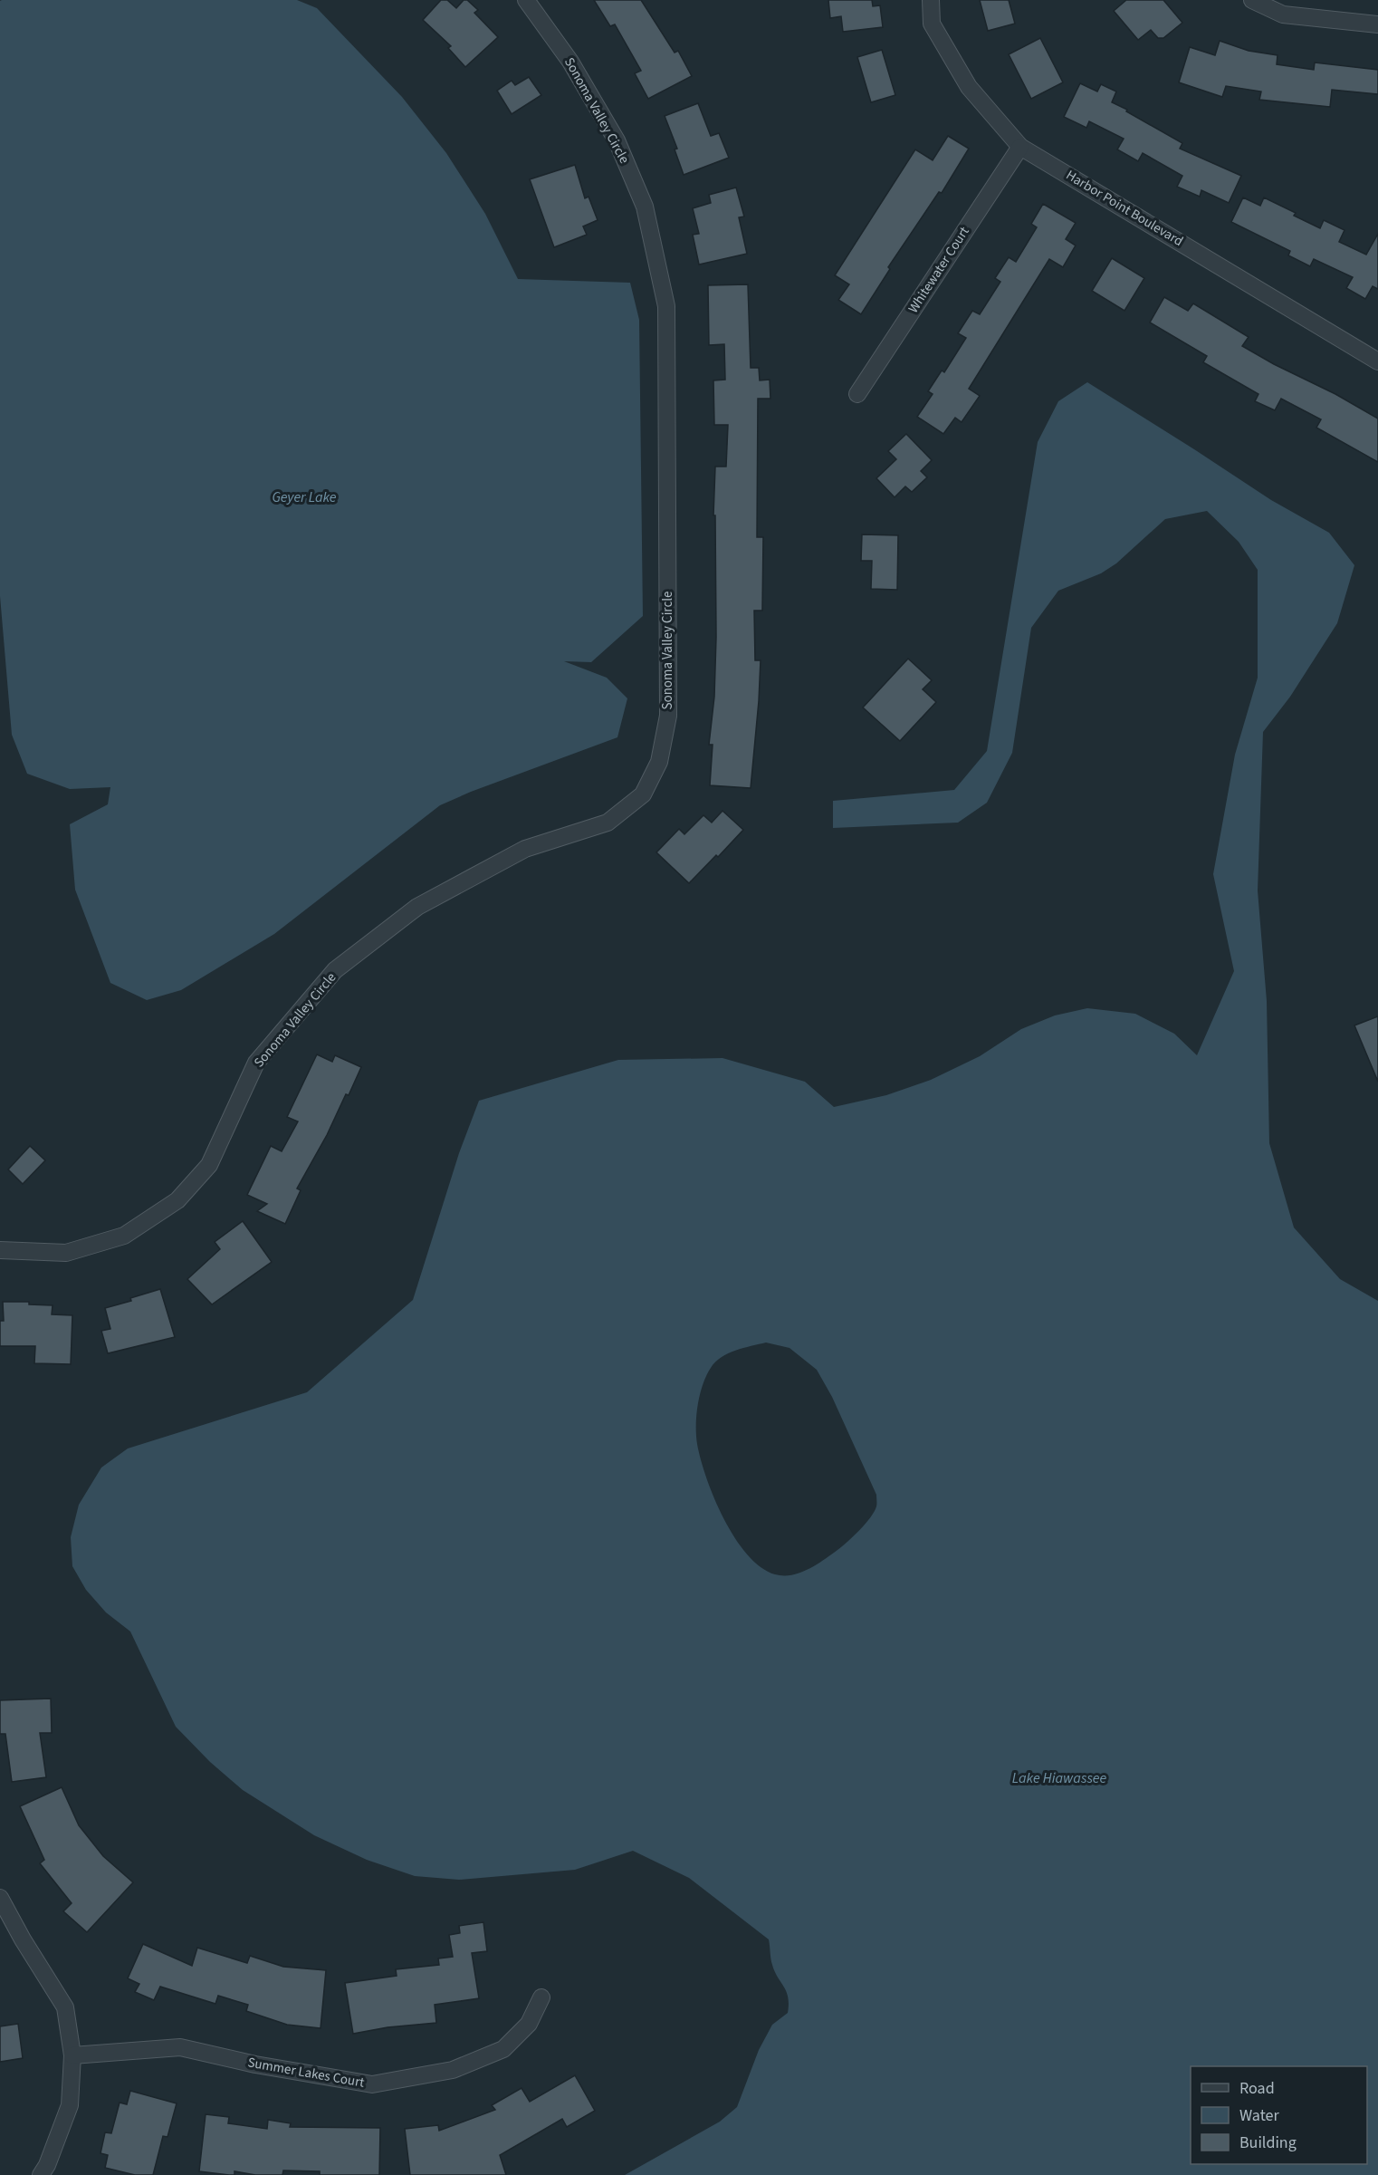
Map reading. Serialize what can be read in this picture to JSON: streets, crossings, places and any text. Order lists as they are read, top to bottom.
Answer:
{
  "streets": {
    "street": [
      "Sonoma Valley Circle",
      "Harbor Point Boulevard",
      "Whitewater Court",
      "Summer Lakes Court"
    ]
  },
  "crossings": [
    ["Harbor Point Boulevard", "Whitewater Court"]
  ],
  "water": ["Geyer Lake", "Lake Hiawassee"],
  "legend": ["Road", "Water", "Building"]
}
